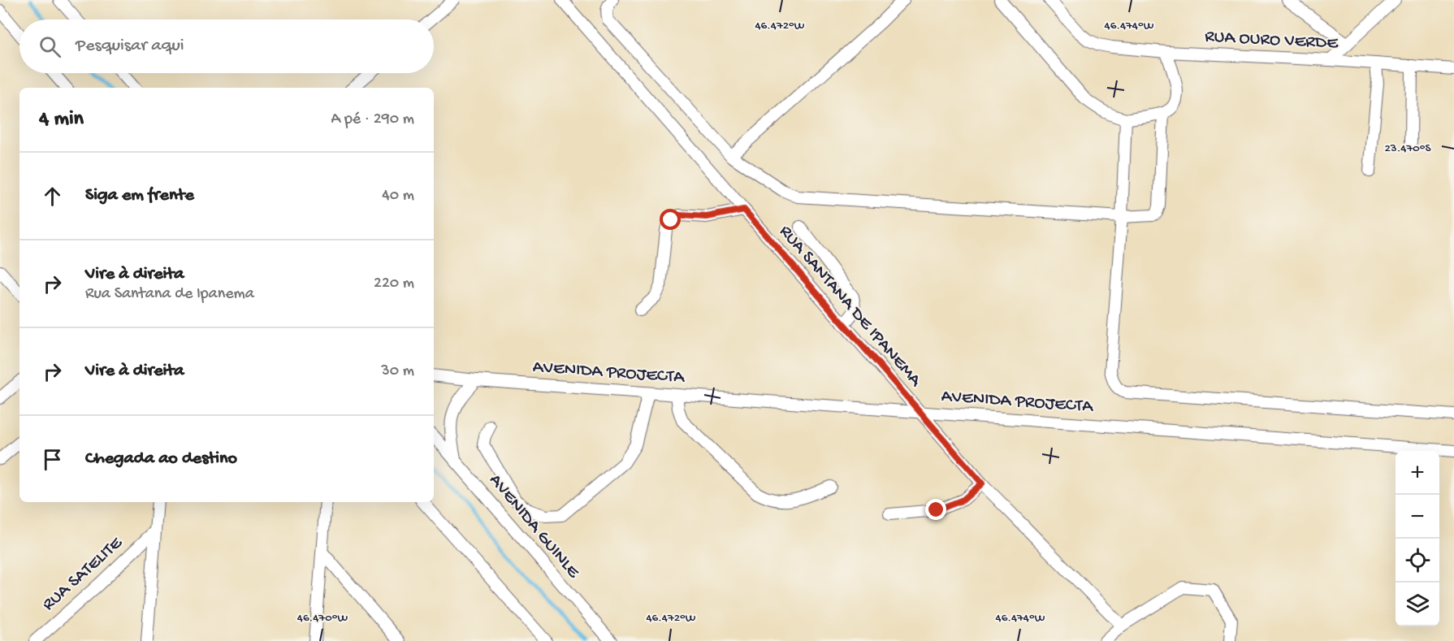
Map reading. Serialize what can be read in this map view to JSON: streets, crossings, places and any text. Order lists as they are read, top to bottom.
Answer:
{
  "streets": {
    "street": [
      "RUA OURO VERDE",
      "RUA SANTANA DE IPANEMA",
      "AVENIDA PROJECTA",
      "AVENIDA GUINLE",
      "RUA SATELITE"
    ]
  },
  "crossings": [
    ["RUA SANTANA DE IPANEMA", "AVENIDA PROJECTA"]
  ],
  "page": {
    "search": "Pesquisar aqui",
    "heading": ["4 min", "A pé · 290 m"],
    "list": [
      ["Siga em frente", "40 m"],
      ["Vire à direita", "Rua Santana de Ipanema", "220 m"],
      ["Vire à direita", "30 m"],
      "Chegada ao destino"
    ],
    "map_buttons": ["+", "−"]
  },
  "coordinates": [
    "46.472°W",
    "46.474°W",
    "23.470°S",
    "46.470°W"
  ]
}
